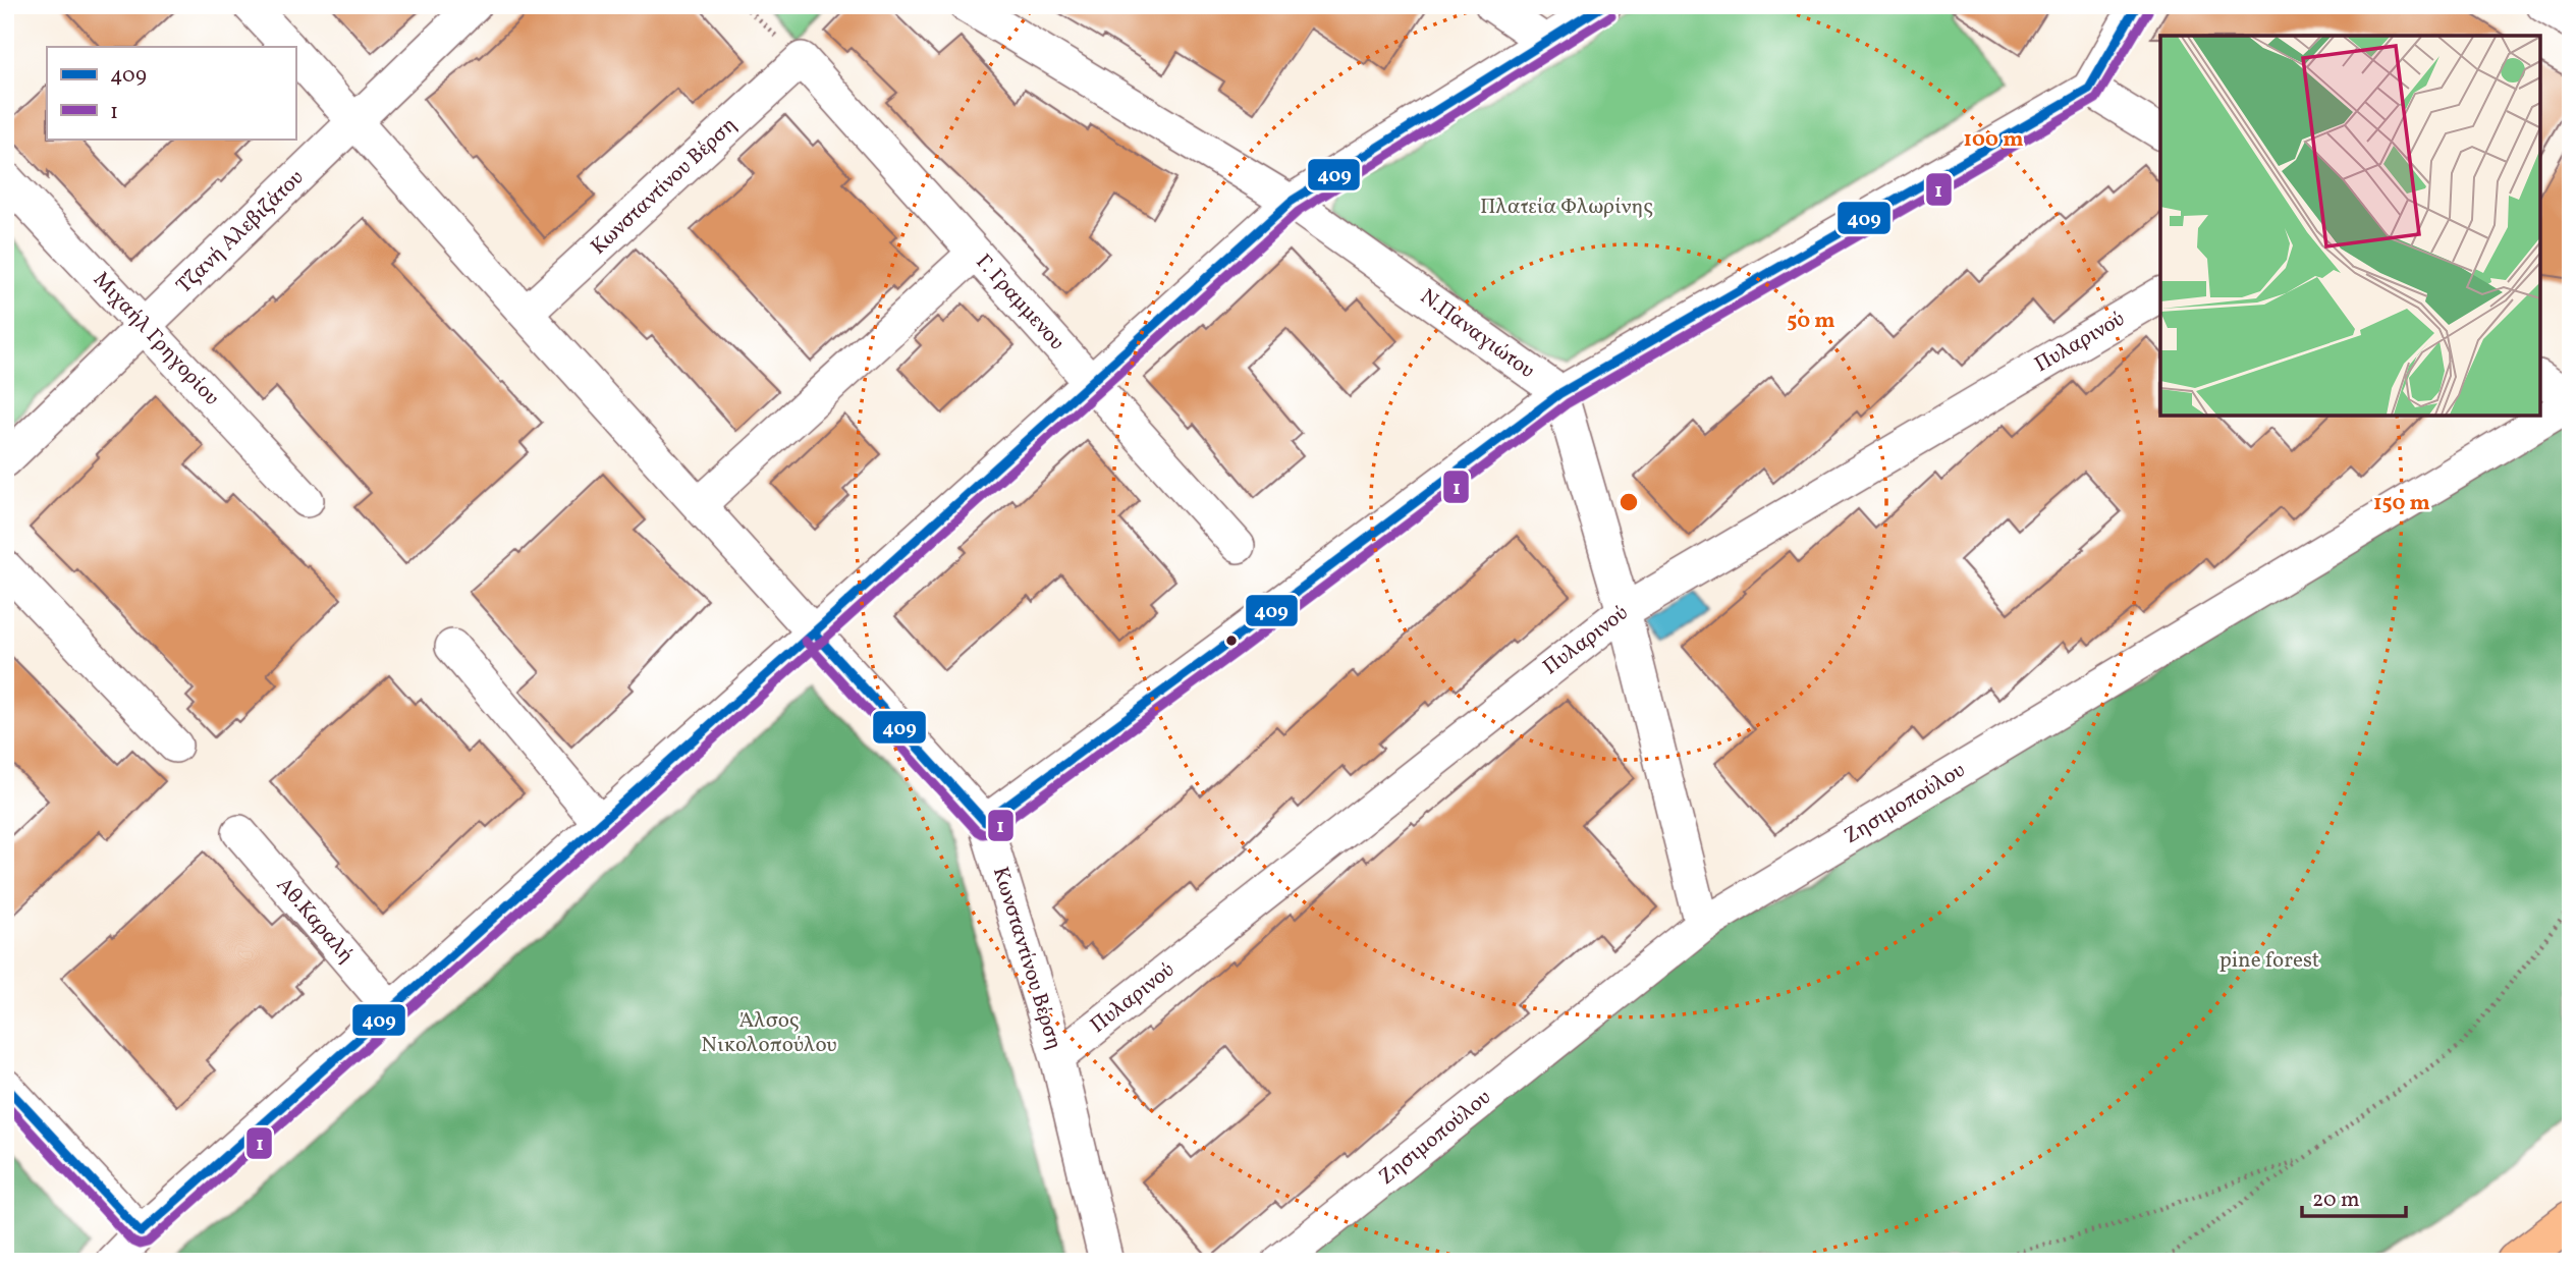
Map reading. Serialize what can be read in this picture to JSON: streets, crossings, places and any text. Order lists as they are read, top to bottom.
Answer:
{
  "streets": {
    "street": [
      "Κωνσταντίνου Βέρση",
      "Τζανή Αλεβιζάτου",
      "Γ. Γραμμενου",
      "Ν.Παναγιώτου",
      "Μιχαήλ Γρηγορίου",
      "Πυλαρινού",
      "Ζησιμοπούλου",
      "Αθ.Καραλή"
    ]
  },
  "crossings": [
    ["Κωνσταντίνου Βέρση", "Τζανή Αλεβιζάτου"],
    ["Κωνσταντίνου Βέρση", "Γ. Γραμμενου"],
    ["Κωνσταντίνου Βέρση", "Πυλαρινού"],
    ["Τζανή Αλεβιζάτου", "Μιχαήλ Γρηγορίου"]
  ],
  "parks": ["Πλατεία Φλωρίνης", "pine forest", "Άλσος Νικολοπούλου"],
  "lines": ["transit line 409", "transit line 1"],
  "legend": ["409", "1"],
  "scale_bar": "20 m",
  "rings": ["100 m", "50 m", "150 m"]
}
